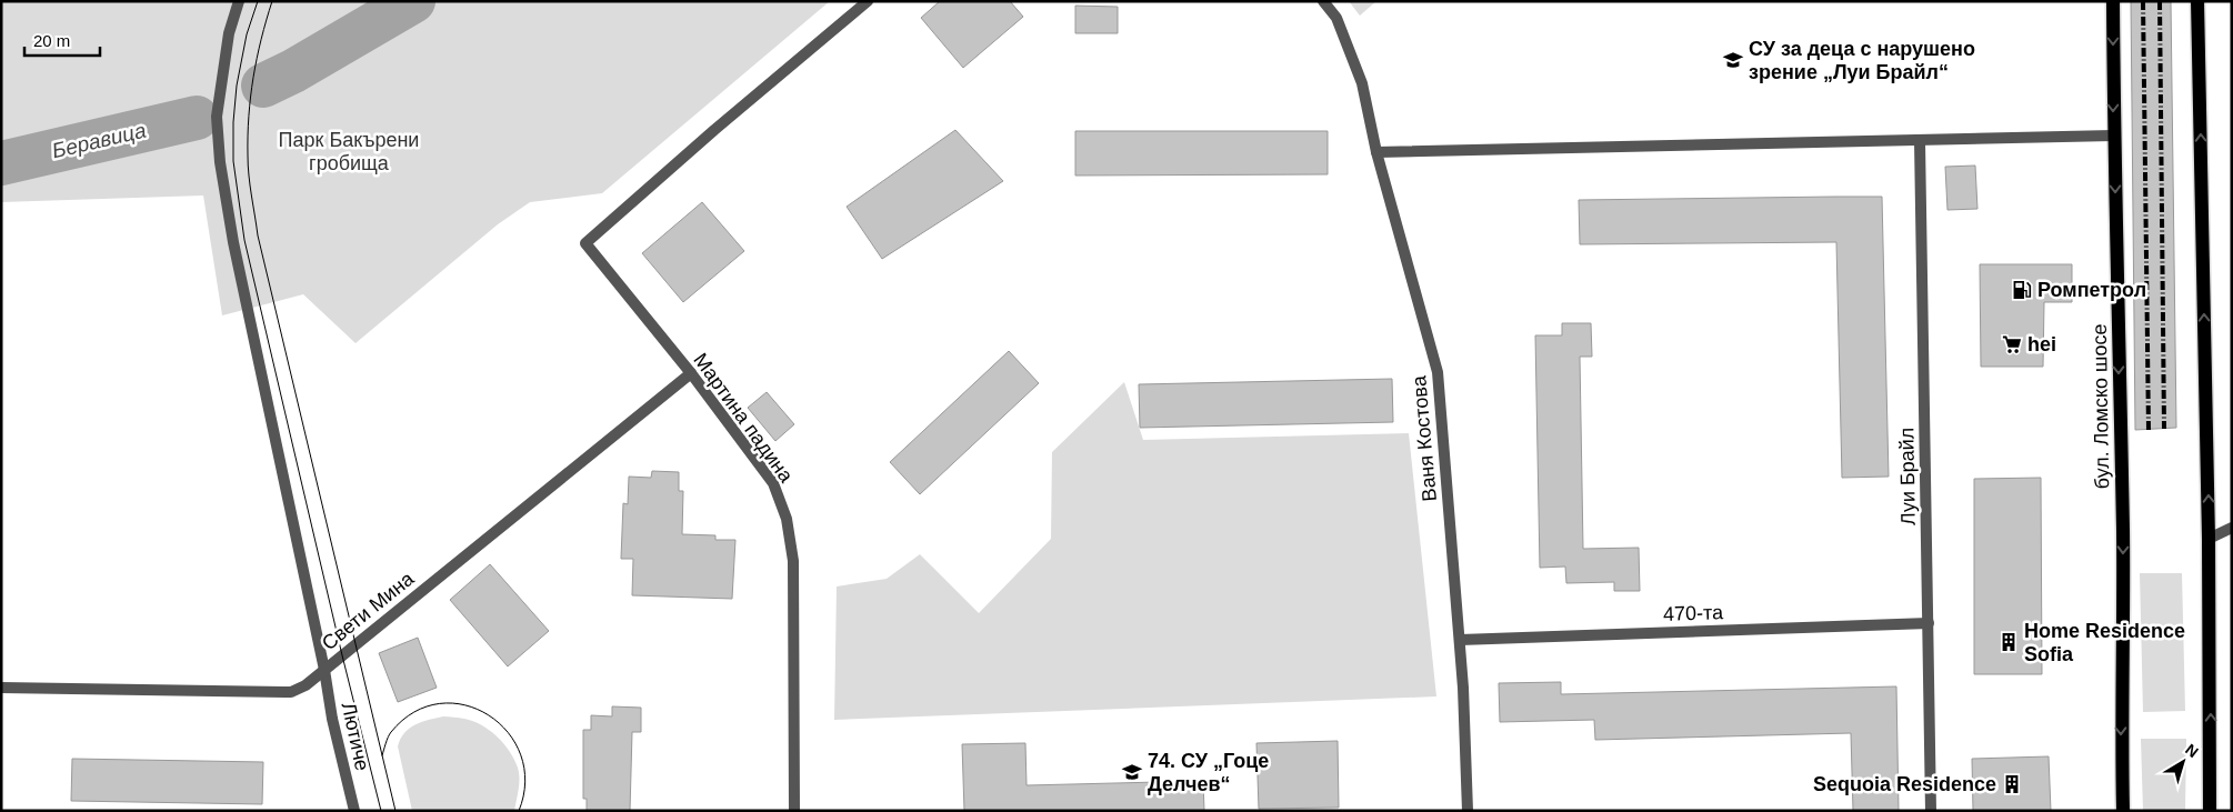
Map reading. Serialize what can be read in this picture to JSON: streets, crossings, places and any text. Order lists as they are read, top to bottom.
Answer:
{
  "streets": {
    "main road": ["бул. Ломско шосе"],
    "street": [
      "Мартина падина",
      "Ваня Костова",
      "Луи Брайл",
      "Свети Мина",
      "470-та",
      "Лютиче"
    ]
  },
  "crossings": [
    ["Мартина падина", "Свети Мина"],
    ["Ваня Костова", "470-та"],
    ["Луи Брайл", "470-та"],
    ["Свети Мина", "Лютиче"]
  ],
  "water": ["Беравица"],
  "parks": ["Парк Бакърени гробища"],
  "places": {
    "school or university": ["СУ за деца с нарушено зрение „Луи Брайл“", "74. СУ „Гоце Делчев“"],
    "fuel station": ["Ромпетрол"],
    "supermarket": ["hei"],
    "building": ["Home Residence Sofia", "Sequoia Residence"]
  },
  "scale_bar": "20 m",
  "north": "top right"
}
